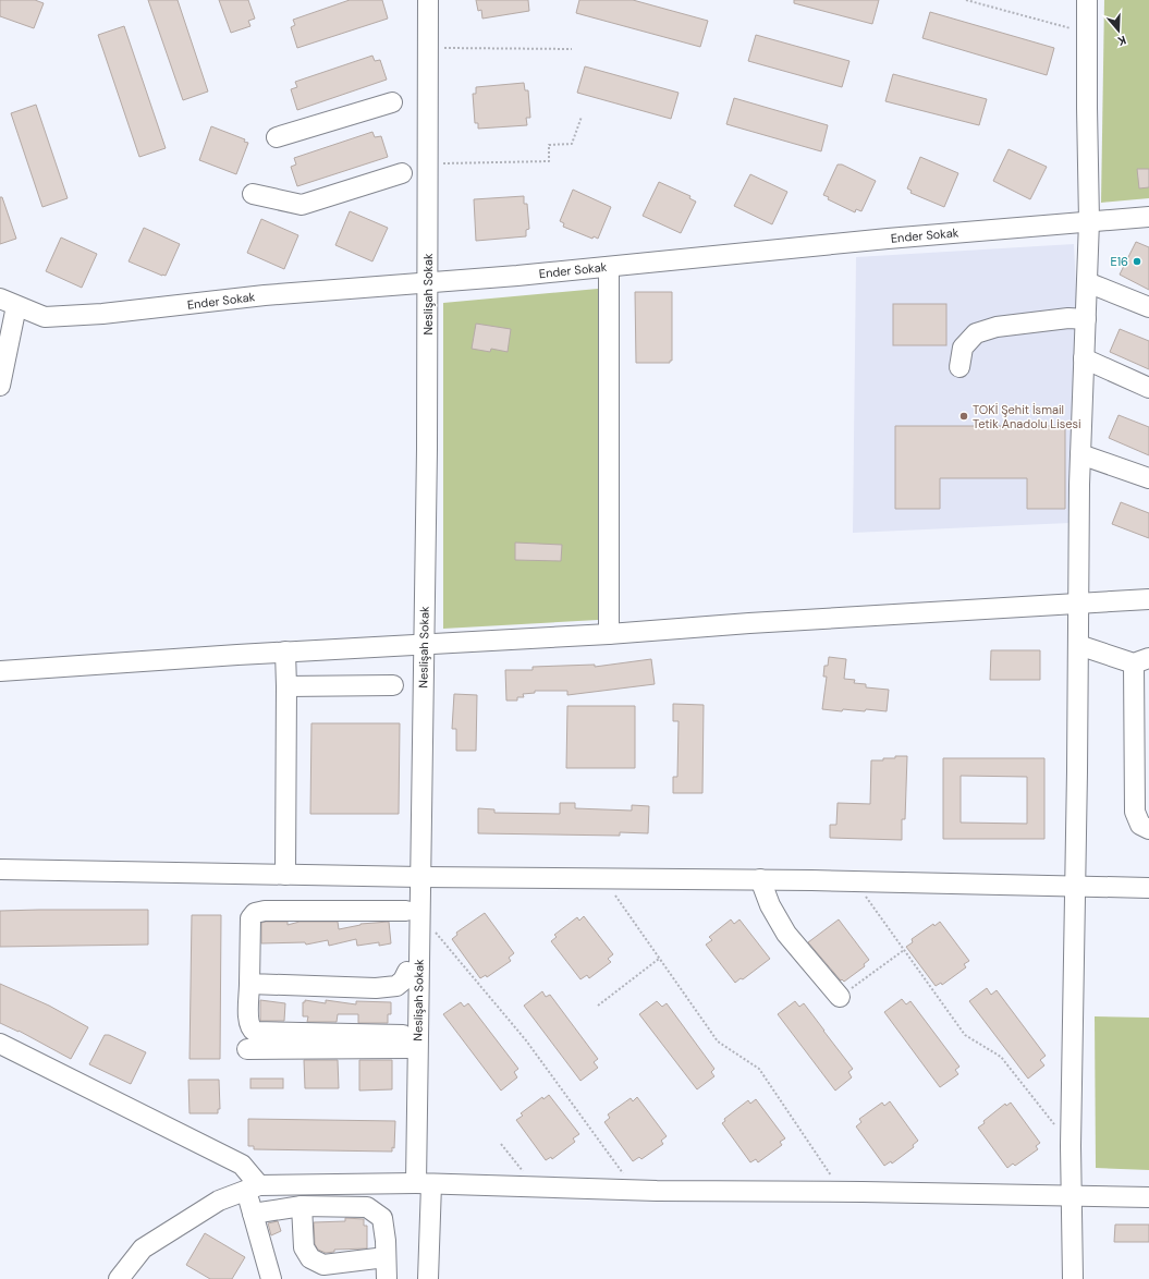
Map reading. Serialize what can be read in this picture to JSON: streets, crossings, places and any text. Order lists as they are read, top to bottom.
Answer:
{
  "streets": {
    "street": ["Ender Sokak", "Neslişah Sokak"]
  },
  "crossings": [
    ["Ender Sokak", "Neslişah Sokak"]
  ],
  "places": ["E16", "TOKİ Şehit İsmail Tetik Anadolu Lisesi"],
  "north": "bottom"
}
